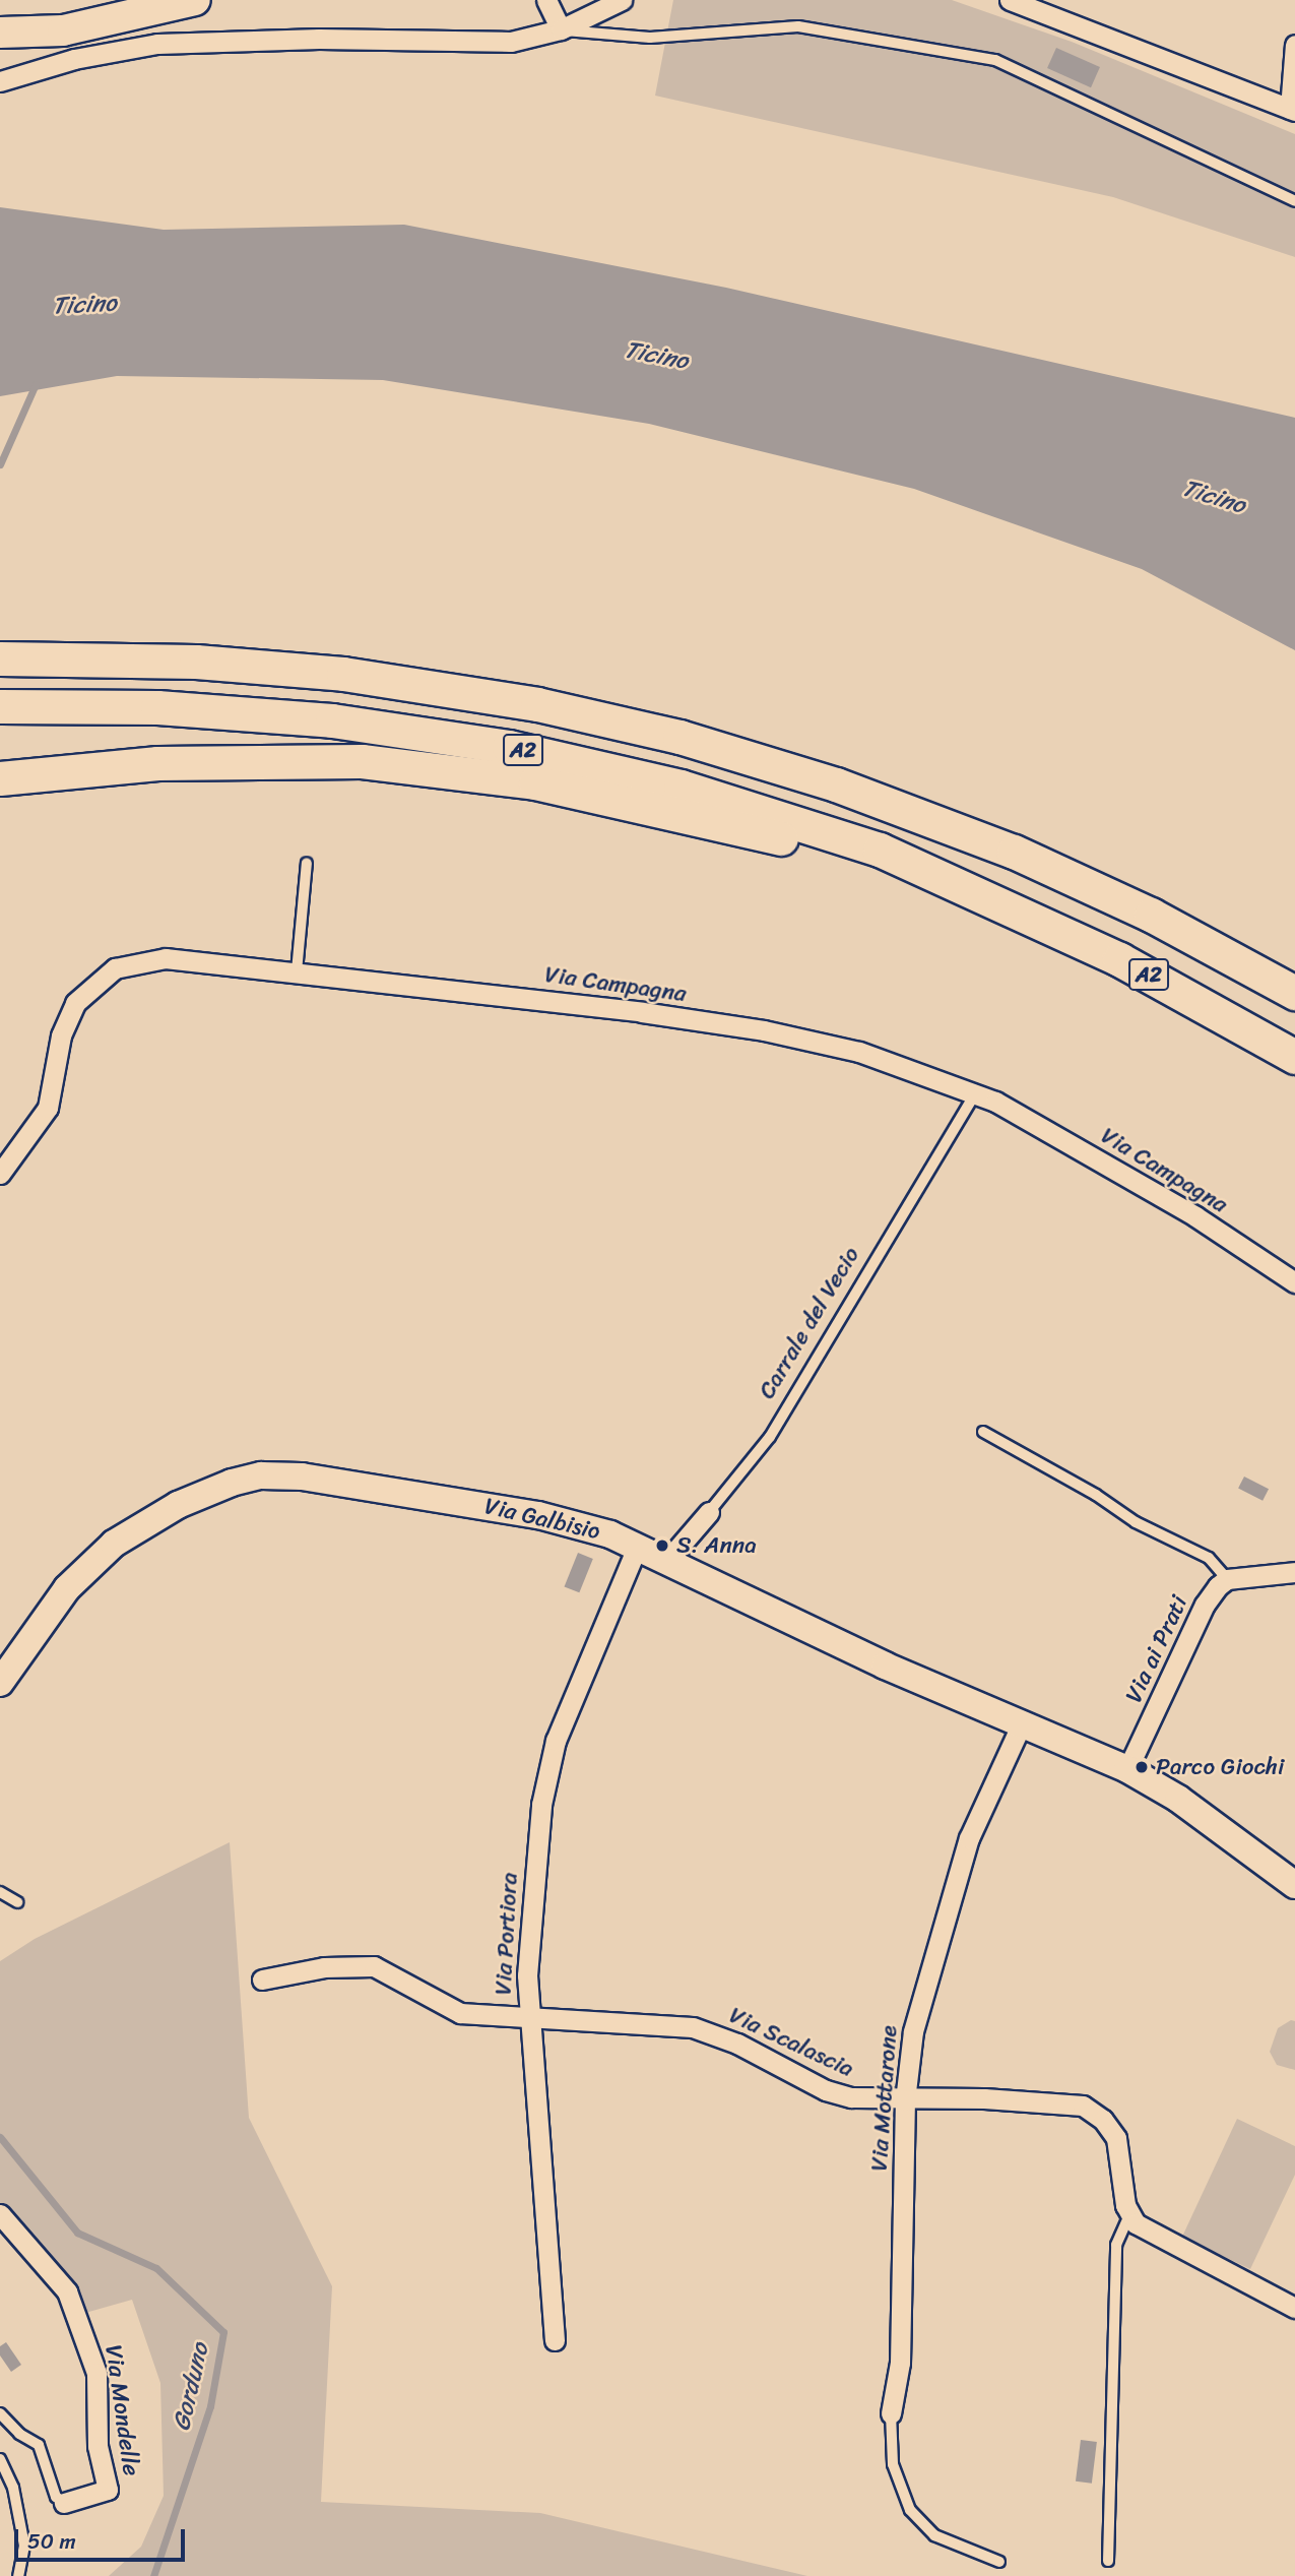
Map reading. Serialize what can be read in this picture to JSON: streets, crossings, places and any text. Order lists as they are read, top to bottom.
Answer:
{
  "streets": {
    "highway": ["A2"],
    "street": [
      "Via Campagna",
      "Carrale del Vecio",
      "Via Galbisio",
      "Via ai Prati",
      "Via Portiora",
      "Via Scalascia",
      "Via Mottarone",
      "Via Mondelle"
    ]
  },
  "crossings": [
    ["Via Campagna", "Carrale del Vecio"],
    ["Carrale del Vecio", "Via Galbisio"],
    ["Via Galbisio", "Via ai Prati"],
    ["Via Galbisio", "Via Portiora"],
    ["Via Galbisio", "Via Mottarone"],
    ["Via Portiora", "Via Scalascia"],
    ["Via Scalascia", "Via Mottarone"]
  ],
  "water": ["Ticino", "Gorduno"],
  "places": ["S. Anna", "Parco Giochi"],
  "scale_bar": "50 m"
}
